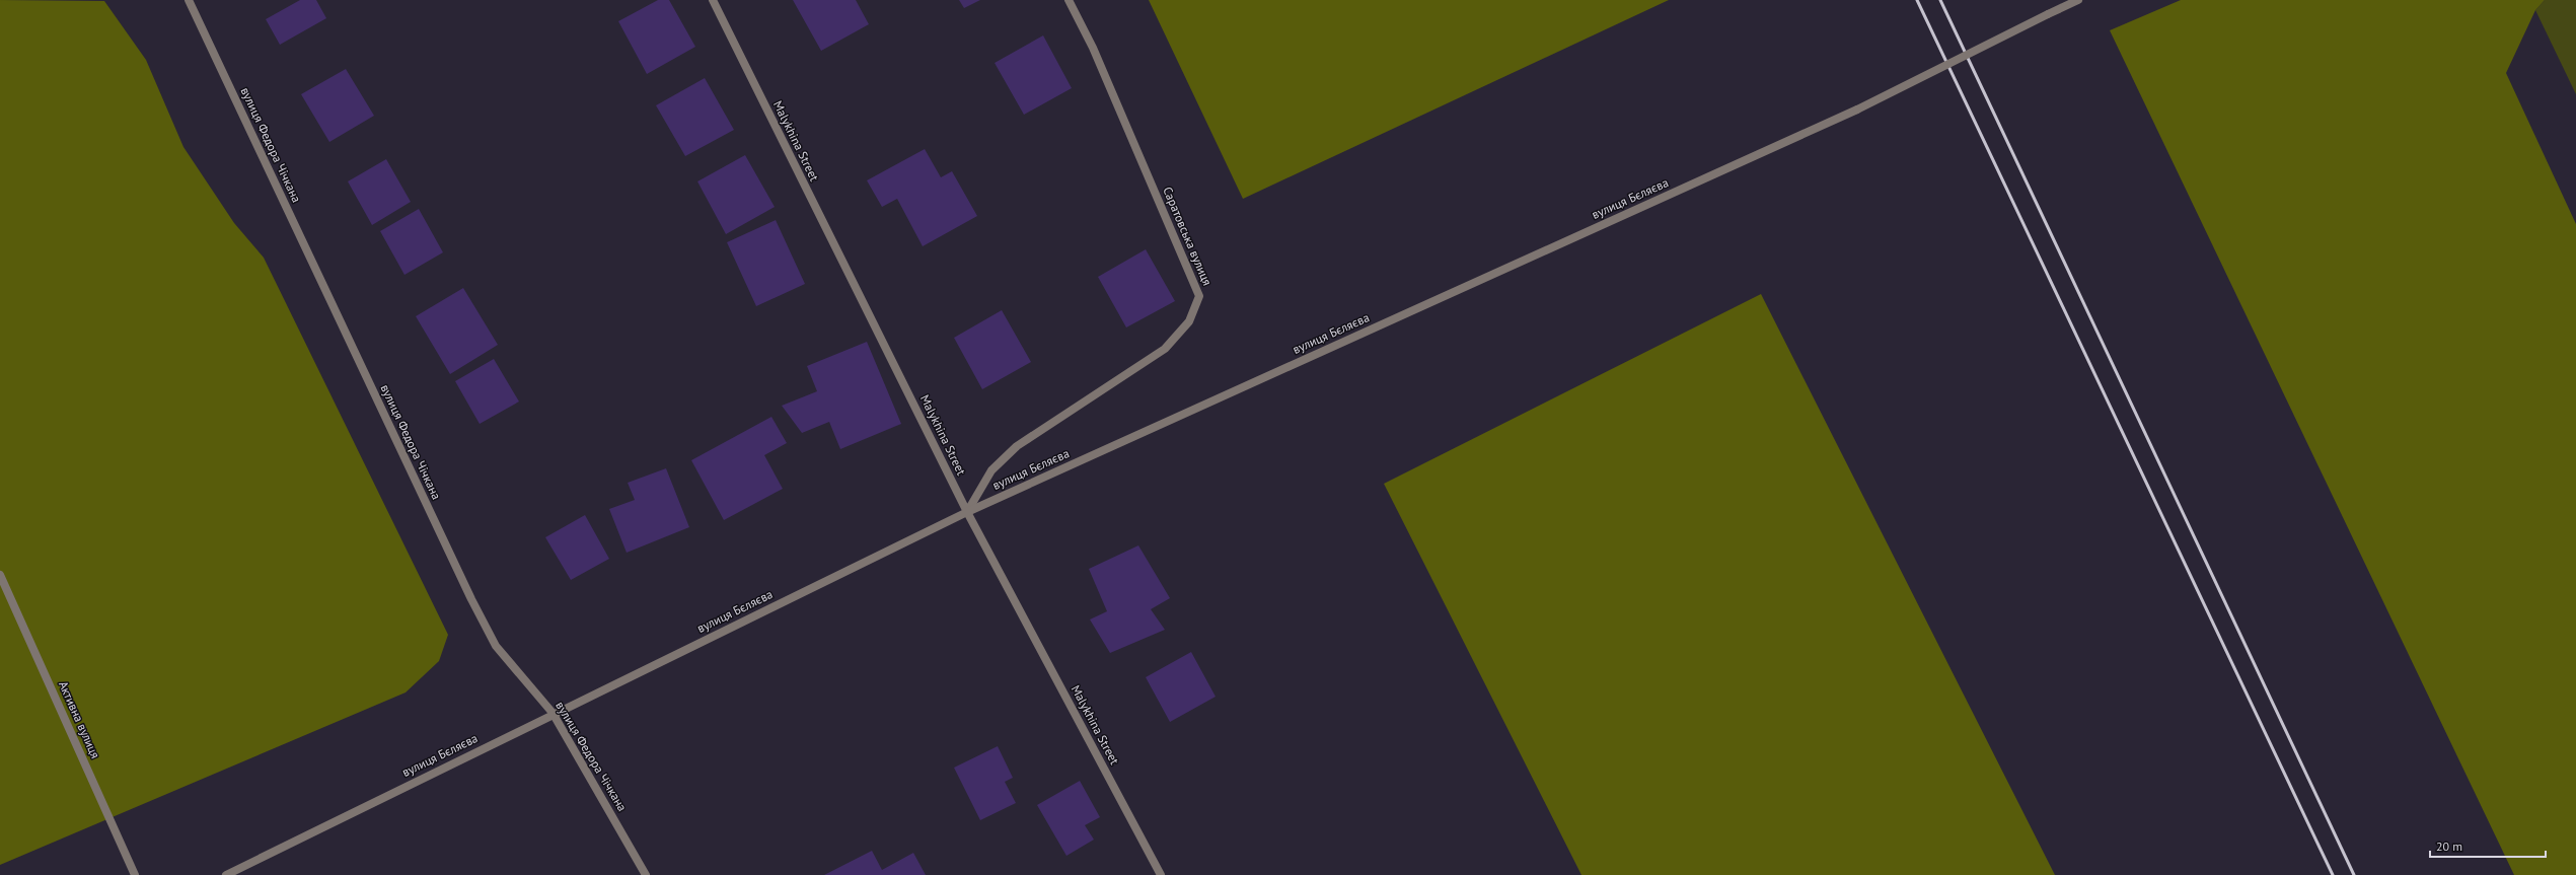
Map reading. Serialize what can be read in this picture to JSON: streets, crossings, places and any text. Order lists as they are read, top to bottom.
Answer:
{
  "streets": {
    "street": [
      "Malykhina Street",
      "вулиця Федора Чічкана",
      "вулиця Бєляєва",
      "Саратовська вулиця",
      "Активна вулиця"
    ]
  },
  "crossings": [
    ["Malykhina Street", "вулиця Бєляєва"],
    ["Malykhina Street", "Саратовська вулиця"],
    ["вулиця Федора Чічкана", "вулиця Бєляєва"],
    ["вулиця Бєляєва", "Саратовська вулиця"]
  ],
  "scale_bar": "20 m"
}
